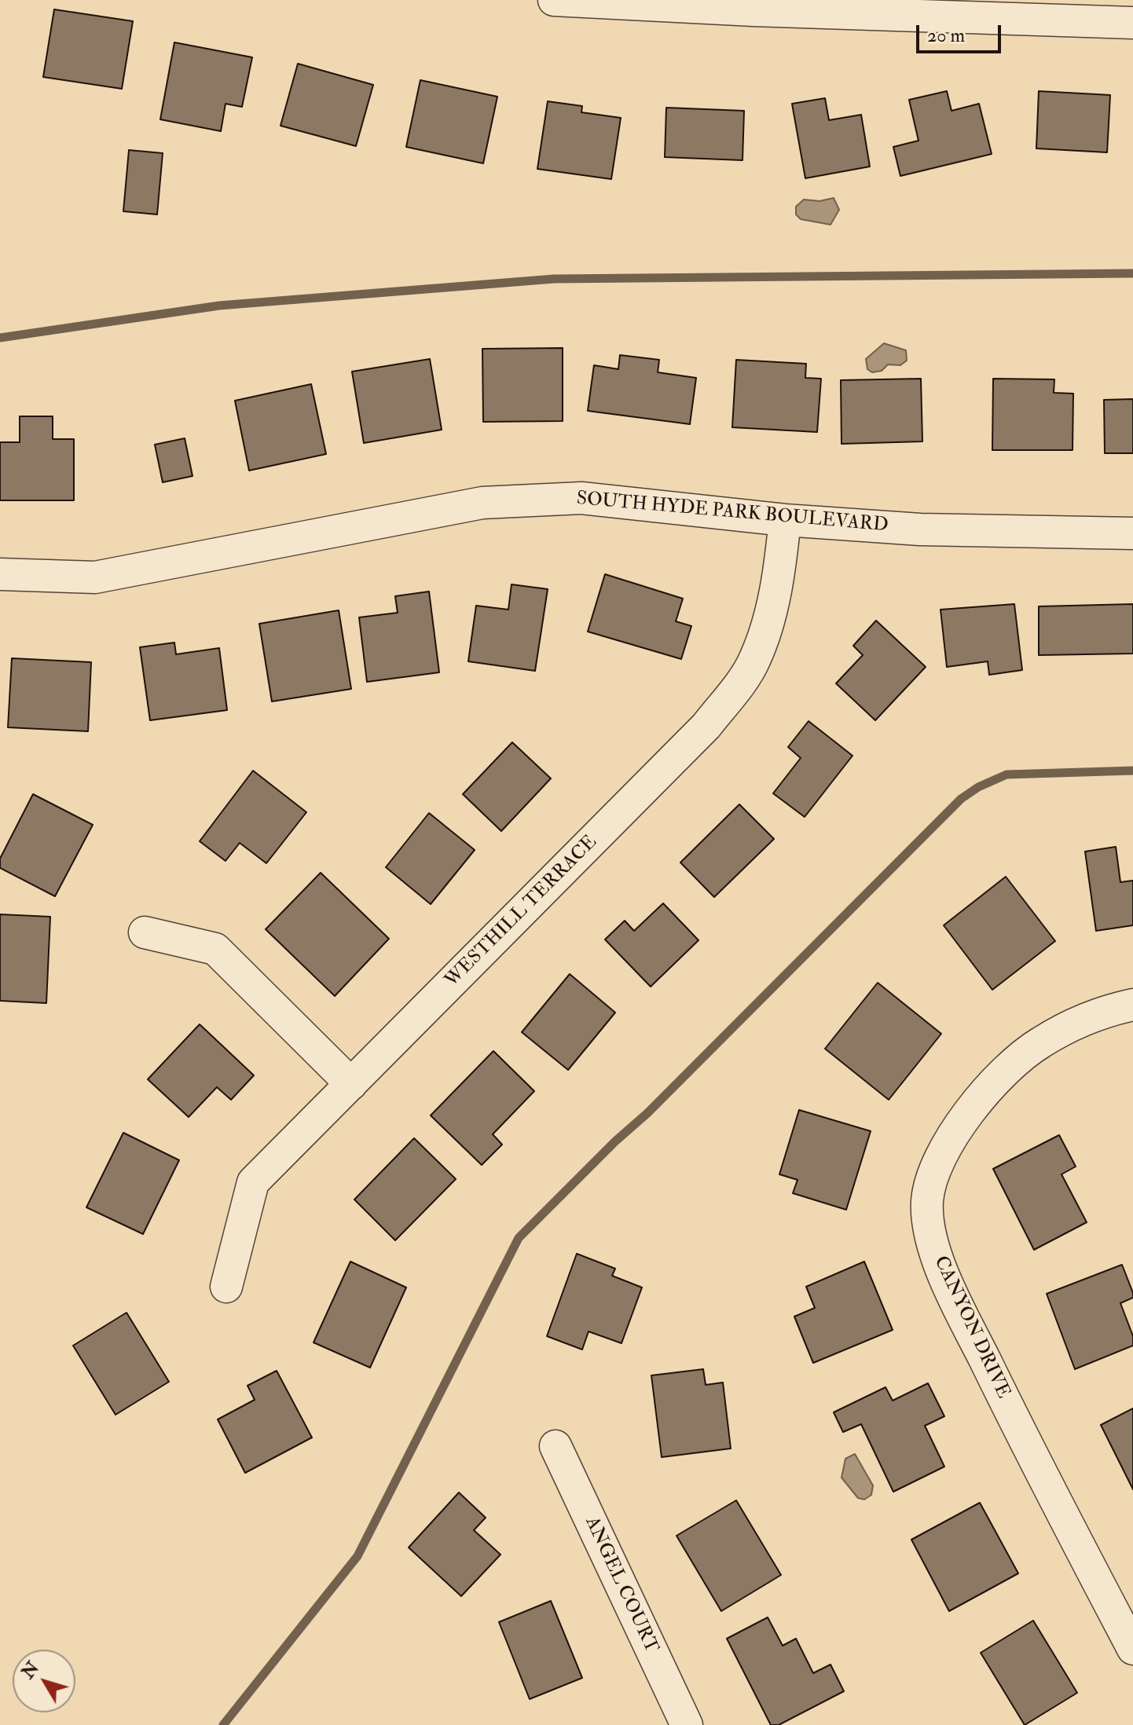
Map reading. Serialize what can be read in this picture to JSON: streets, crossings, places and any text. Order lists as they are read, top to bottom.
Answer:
{
  "streets": {
    "street": [
      "SOUTH HYDE PARK BOULEVARD",
      "WESTHILL TERRACE",
      "CANYON DRIVE",
      "ANGEL COURT"
    ]
  },
  "crossings": [
    ["SOUTH HYDE PARK BOULEVARD", "WESTHILL TERRACE"]
  ],
  "scale_bar": "20 m",
  "north": "top left"
}
